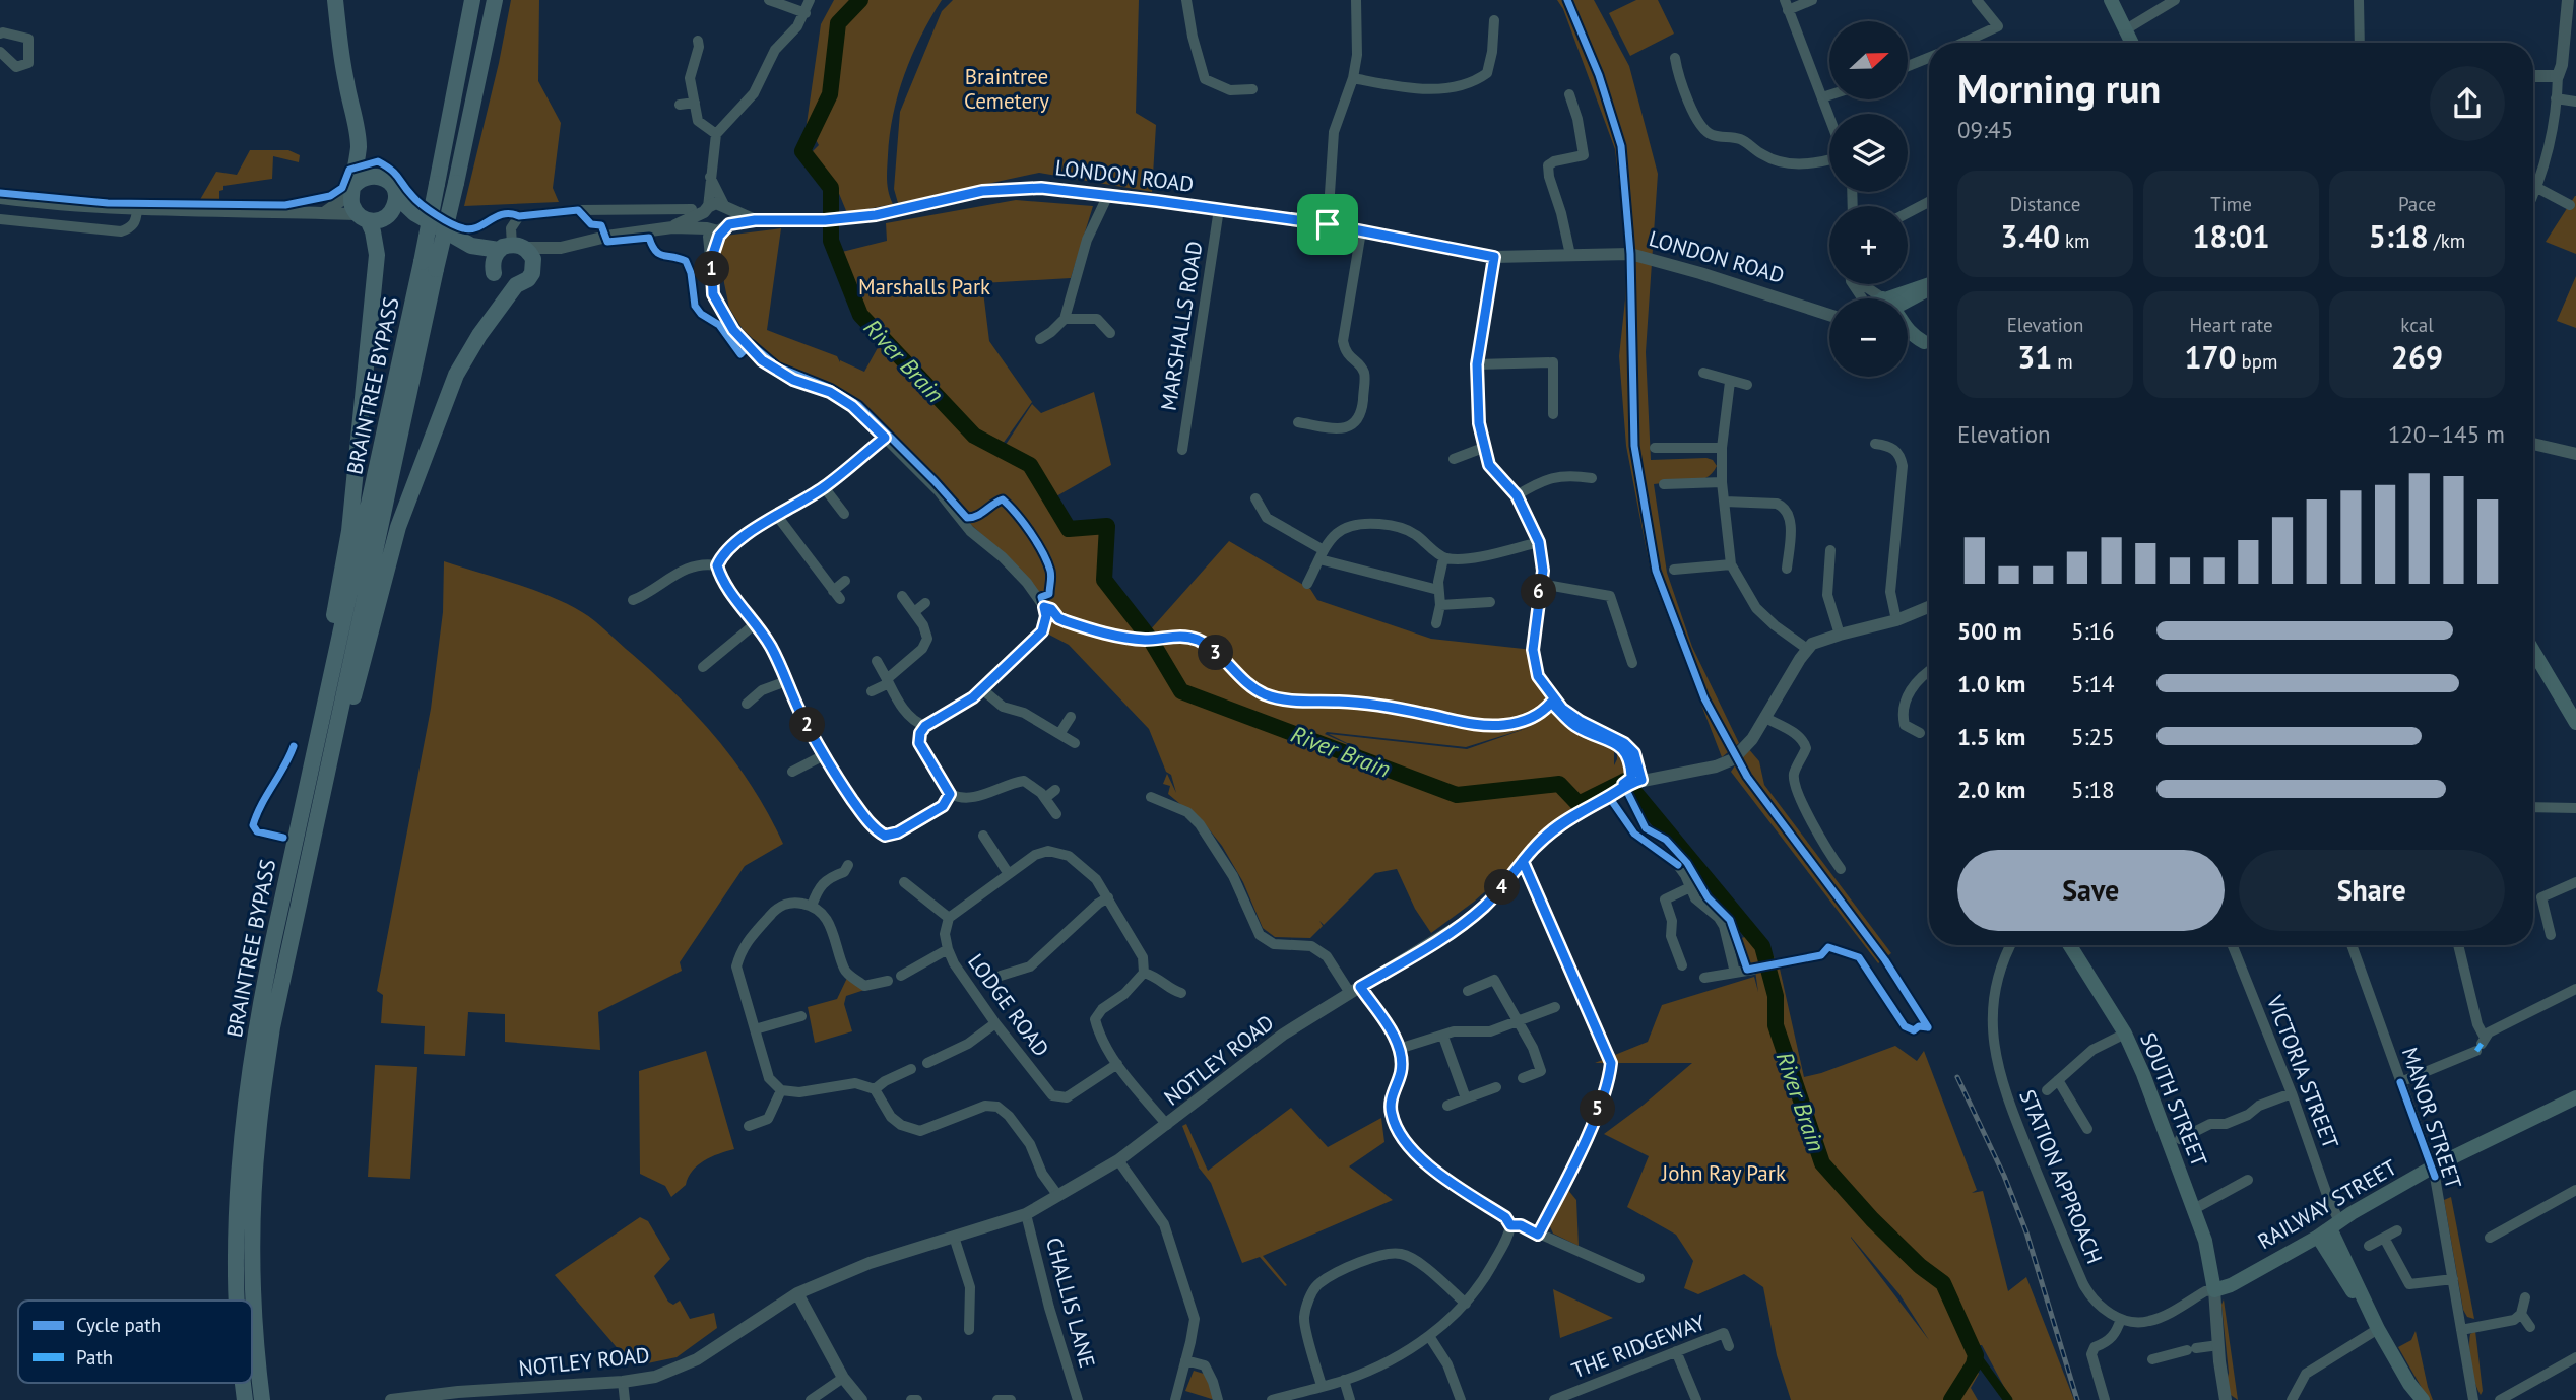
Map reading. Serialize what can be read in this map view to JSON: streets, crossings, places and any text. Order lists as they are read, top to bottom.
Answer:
{
  "streets": {
    "highway": ["BRAINTREE BYPASS"],
    "main road": ["SOUTH STREET", "RAILWAY STREET"],
    "street": [
      "LONDON ROAD",
      "MARSHALLS ROAD",
      "LODGE ROAD",
      "NOTLEY ROAD",
      "VICTORIA STREET",
      "MANOR STREET",
      "STATION APPROACH",
      "CHALLIS LANE",
      "THE RIDGEWAY"
    ]
  },
  "crossings": [
    ["LONDON ROAD", "MARSHALLS ROAD"],
    ["NOTLEY ROAD", "CHALLIS LANE"],
    ["VICTORIA STREET", "RAILWAY STREET"],
    ["SOUTH STREET", "RAILWAY STREET"],
    ["MANOR STREET", "RAILWAY STREET"]
  ],
  "water": ["River Brain"],
  "parks": ["Braintree Cemetery", "Marshalls Park", "John Ray Park"],
  "legend": ["Cycle path", "Path"],
  "north": "right",
  "page": {
    "map_buttons": ["+", "−"],
    "heading": ["Morning run", "09:45"],
    "stats": [
      ["Distance", "3.40 km"],
      ["Time", "18:01"],
      ["Pace", "5:18 /km"],
      ["Elevation", "31 m"],
      ["Heart rate", "170 bpm"],
      ["kcal", "269"]
    ],
    "pins": [
      "1",
      "6",
      "3",
      "2",
      "4",
      "5"
    ],
    "chart": ["Elevation", "120–145 m"],
    "list": [
      {
        "name": "500 m",
        "note": "5:16"
      },
      {
        "name": "1.0 km",
        "note": "5:14"
      },
      {
        "name": "1.5 km",
        "note": "5:25"
      },
      {
        "name": "2.0 km",
        "note": "5:18"
      }
    ],
    "buttons": ["Save", "Share"]
  }
}
